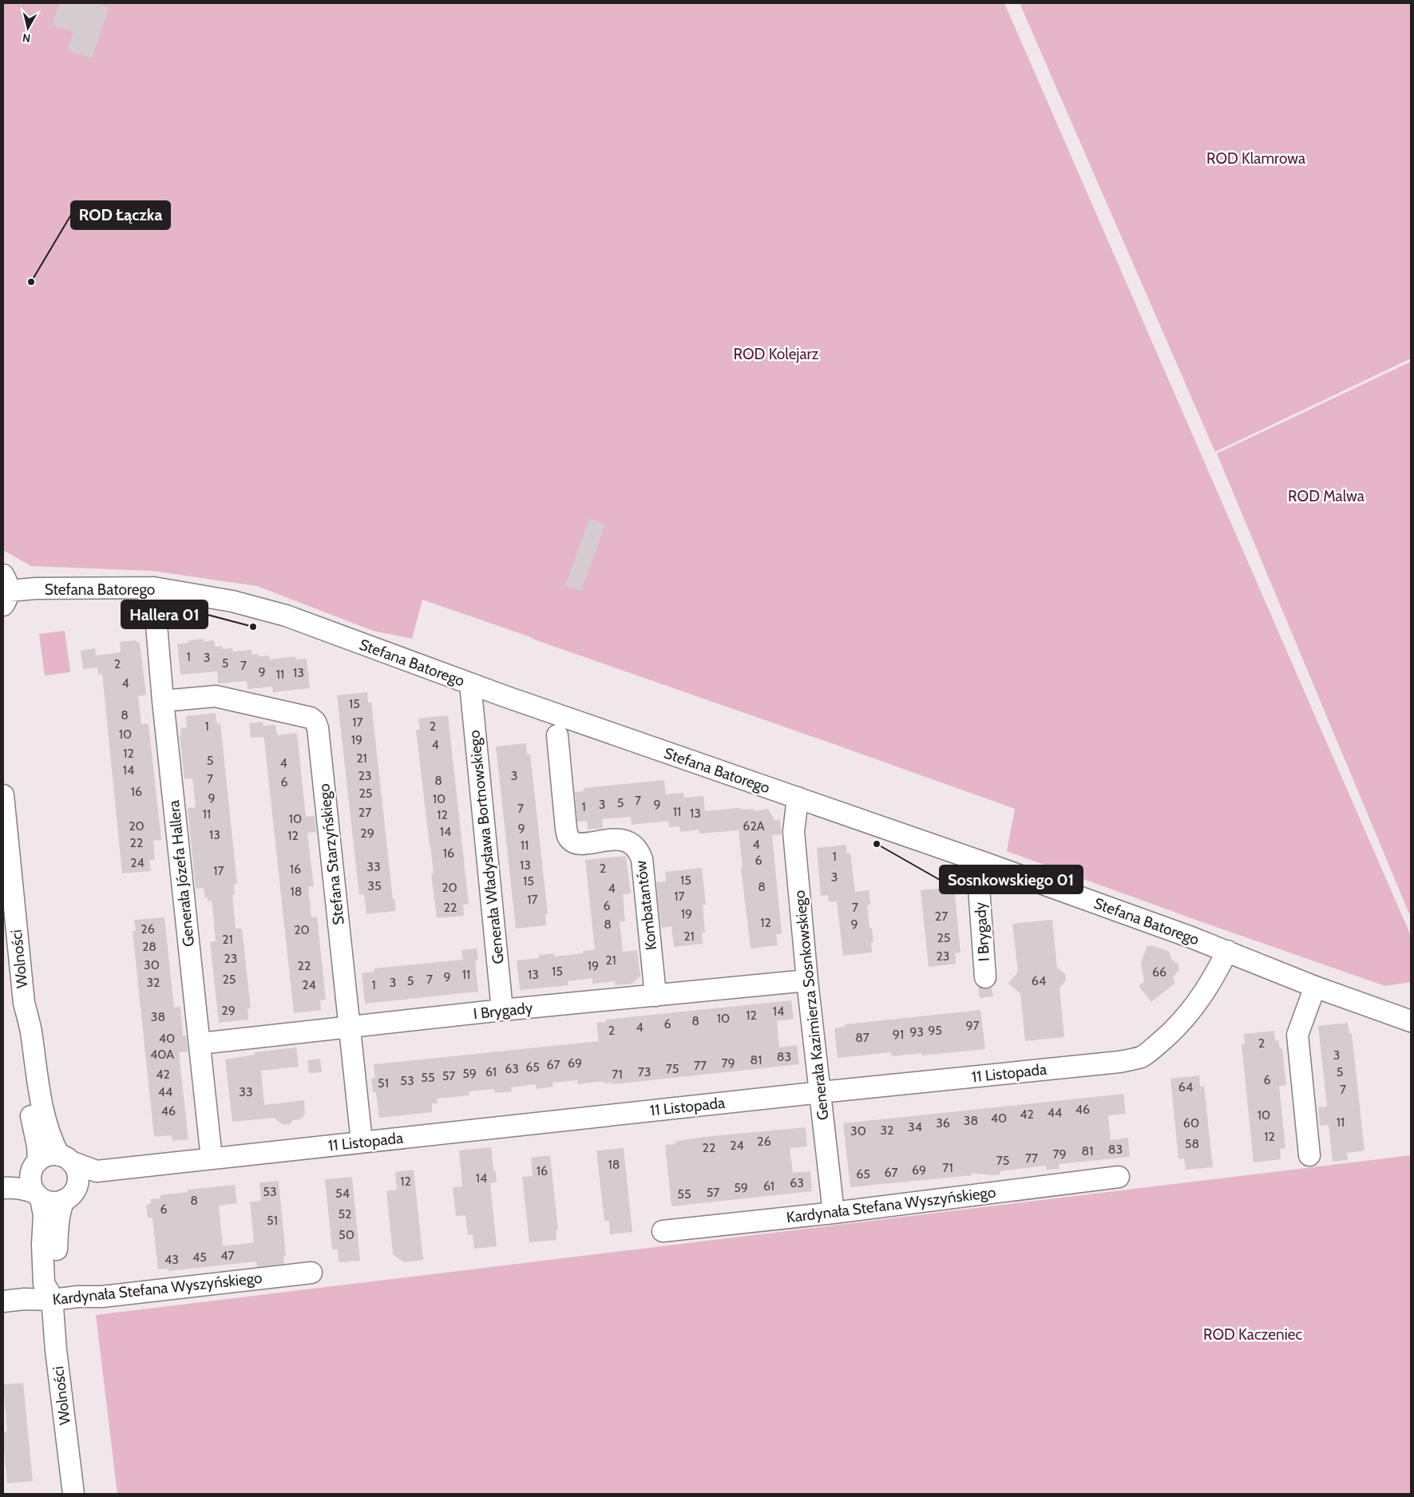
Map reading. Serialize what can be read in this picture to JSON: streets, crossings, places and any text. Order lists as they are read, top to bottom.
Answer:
{
  "streets": {
    "street": [
      "Stefana Batorego",
      "Generała Władysława Bortnowskiego",
      "Stefana Starzyńskiego",
      "Generała Józefa Hallera",
      "Kombatantów",
      "I Brygady",
      "Wolności",
      "Generała Kazimierza Sosnkowskiego",
      "11 Listopada",
      "Kardynała Stefana Wyszyńskiego"
    ]
  },
  "crossings": [
    ["Stefana Batorego", "Generała Władysława Bortnowskiego"],
    ["Stefana Batorego", "Generała Józefa Hallera"],
    ["Stefana Batorego", "I Brygady"],
    ["Stefana Batorego", "Generała Kazimierza Sosnkowskiego"],
    ["Stefana Batorego", "11 Listopada"],
    ["Generała Władysława Bortnowskiego", "I Brygady"],
    ["Stefana Starzyńskiego", "Generała Józefa Hallera"],
    ["Stefana Starzyńskiego", "I Brygady"],
    ["Stefana Starzyńskiego", "11 Listopada"],
    ["Generała Józefa Hallera", "I Brygady"],
    ["Generała Józefa Hallera", "11 Listopada"],
    ["Kombatantów", "I Brygady"],
    ["I Brygady", "Generała Kazimierza Sosnkowskiego"],
    ["Wolności", "11 Listopada"],
    ["Wolności", "Kardynała Stefana Wyszyńskiego"],
    ["Generała Kazimierza Sosnkowskiego", "11 Listopada"],
    ["Generała Kazimierza Sosnkowskiego", "Kardynała Stefana Wyszyńskiego"]
  ],
  "parks": [
    "ROD Klamrowa",
    "ROD Kolejarz",
    "ROD Malwa",
    "ROD Kaczeniec"
  ],
  "places": ["ROD Łączka", "Hallera 01", "Sosnkowskiego 01"],
  "house_numbers": [
    "1",
    "3",
    "5",
    "2",
    "7",
    "9",
    "13",
    "11",
    "4",
    "15",
    "8",
    "17",
    "1",
    "2",
    "10",
    "19",
    "4",
    "12",
    "21",
    "5",
    "4",
    "14",
    "23",
    "3",
    "7",
    "8",
    "6",
    "16",
    "25",
    "9",
    "10",
    "7",
    "5",
    "3",
    "9",
    "1",
    "7",
    "11",
    "27",
    "13",
    "11",
    "12",
    "10",
    "20",
    "62A",
    "9",
    "14",
    "29",
    "13",
    "12",
    "22",
    "4",
    "11",
    "16",
    "1",
    "6",
    "24",
    "13",
    "33",
    "2",
    "16",
    "17",
    "3",
    "15",
    "15",
    "35",
    "8",
    "20",
    "4",
    "18",
    "17",
    "17",
    "6",
    "22",
    "7",
    "19",
    "27",
    "12",
    "8",
    "9",
    "26",
    "20",
    "21",
    "25",
    "21",
    "28",
    "23",
    "23",
    "21",
    "30",
    "22",
    "19",
    "15",
    "66",
    "11",
    "13",
    "9",
    "25",
    "7",
    "5",
    "64",
    "32",
    "3",
    "24",
    "1",
    "29",
    "14",
    "12",
    "38",
    "10",
    "8",
    "6",
    "97",
    "4",
    "2",
    "95",
    "93",
    "91",
    "87",
    "40",
    "2",
    "40A",
    "3",
    "83",
    "81",
    "69",
    "79",
    "67",
    "77",
    "65",
    "63",
    "75",
    "61",
    "73",
    "5",
    "59",
    "42",
    "71",
    "57",
    "55",
    "6",
    "53",
    "51",
    "64",
    "7",
    "44",
    "33",
    "46",
    "46",
    "44",
    "42",
    "10",
    "40",
    "38",
    "11",
    "36",
    "60",
    "34",
    "32",
    "30",
    "12",
    "26",
    "58",
    "24",
    "22",
    "83",
    "81",
    "79",
    "77",
    "75",
    "18",
    "71",
    "69",
    "16",
    "67",
    "65",
    "14",
    "12",
    "63",
    "61",
    "59",
    "53",
    "57",
    "54",
    "55",
    "8",
    "6",
    "52",
    "51",
    "50",
    "47",
    "45",
    "43"
  ],
  "north": "bottom"
}
